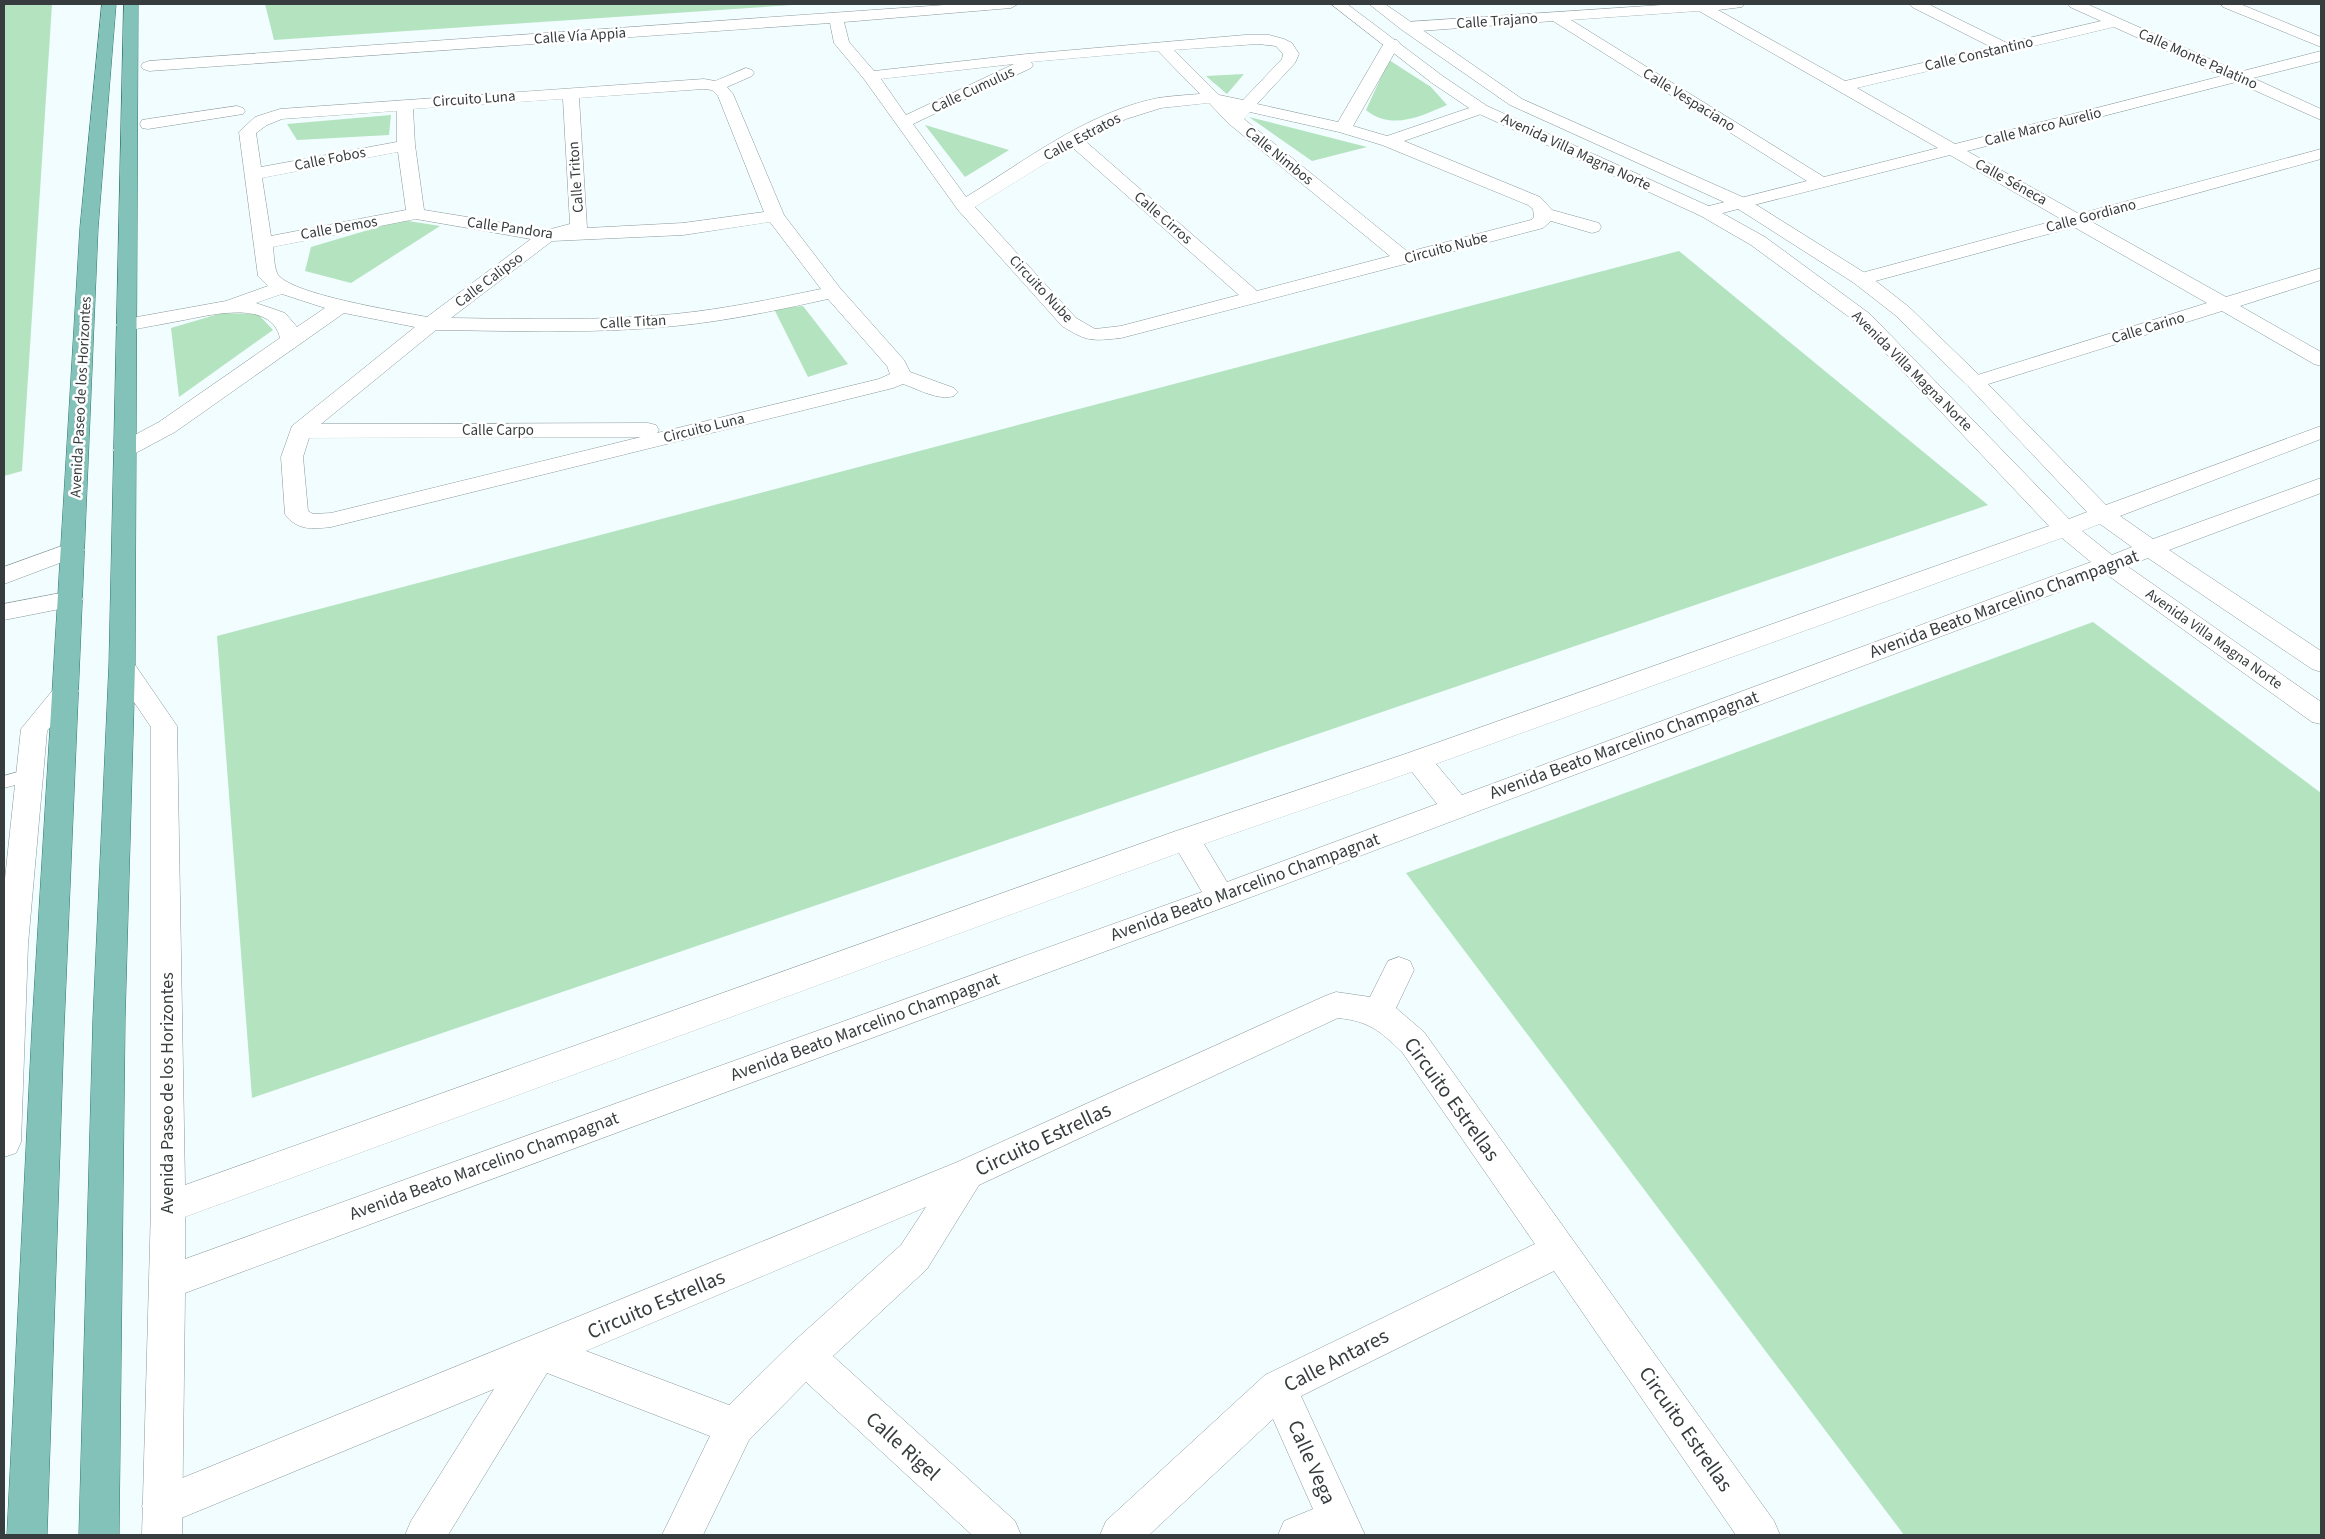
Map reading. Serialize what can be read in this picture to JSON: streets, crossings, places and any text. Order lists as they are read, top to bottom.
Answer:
{
  "streets": {
    "main road": ["Avenida Paseo de los Horizontes"],
    "street": [
      "Calle Trajano",
      "Calle Vía Appia",
      "Calle Constantino",
      "Calle Monte Palatino",
      "Calle Cumulus",
      "Circuito Luna",
      "Calle Vespaciano",
      "Calle Marco Aurelio",
      "Calle Estratos",
      "Avenida Villa Magna Norte",
      "Calle Nimbos",
      "Calle Fobos",
      "Calle Triton",
      "Calle Séneca",
      "Calle Gordiano",
      "Calle Cirros",
      "Calle Demos",
      "Calle Pandora",
      "Circuito Nube",
      "Calle Calipso",
      "Calle Titan",
      "Calle Carino",
      "Calle Carpo",
      "Avenida Beato Marcelino Champagnat",
      "Circuito Estrellas",
      "Calle Antares",
      "Calle Rigel",
      "Calle Vega"
    ]
  },
  "crossings": [
    ["Calle Trajano", "Calle Vespaciano"],
    ["Calle Trajano", "Avenida Villa Magna Norte"],
    ["Calle Trajano", "Calle Séneca"],
    ["Calle Vía Appia", "Circuito Nube"],
    ["Calle Constantino", "Calle Monte Palatino"],
    ["Calle Constantino", "Calle Séneca"],
    ["Calle Monte Palatino", "Calle Marco Aurelio"],
    ["Calle Cumulus", "Circuito Nube"],
    ["Circuito Luna", "Calle Triton"],
    ["Circuito Luna", "Calle Carpo"],
    ["Calle Vespaciano", "Calle Marco Aurelio"],
    ["Calle Marco Aurelio", "Avenida Villa Magna Norte"],
    ["Calle Marco Aurelio", "Calle Séneca"],
    ["Calle Estratos", "Calle Nimbos"],
    ["Calle Estratos", "Calle Cirros"],
    ["Calle Estratos", "Circuito Nube"],
    ["Avenida Villa Magna Norte", "Calle Gordiano"],
    ["Avenida Villa Magna Norte", "Calle Carino"],
    ["Avenida Villa Magna Norte", "Avenida Beato Marcelino Champagnat"],
    ["Calle Nimbos", "Circuito Nube"],
    ["Calle Triton", "Calle Pandora"],
    ["Calle Triton", "Calle Calipso"],
    ["Calle Séneca", "Calle Gordiano"],
    ["Calle Séneca", "Calle Carino"],
    ["Calle Cirros", "Circuito Nube"],
    ["Calle Demos", "Calle Pandora"],
    ["Calle Pandora", "Calle Calipso"],
    ["Calle Calipso", "Calle Titan"],
    ["Avenida Paseo de los Horizontes", "Avenida Beato Marcelino Champagnat"],
    ["Avenida Paseo de los Horizontes", "Circuito Estrellas"],
    ["Circuito Estrellas", "Calle Antares"],
    ["Circuito Estrellas", "Calle Rigel"],
    ["Calle Antares", "Calle Vega"]
  ]
}
